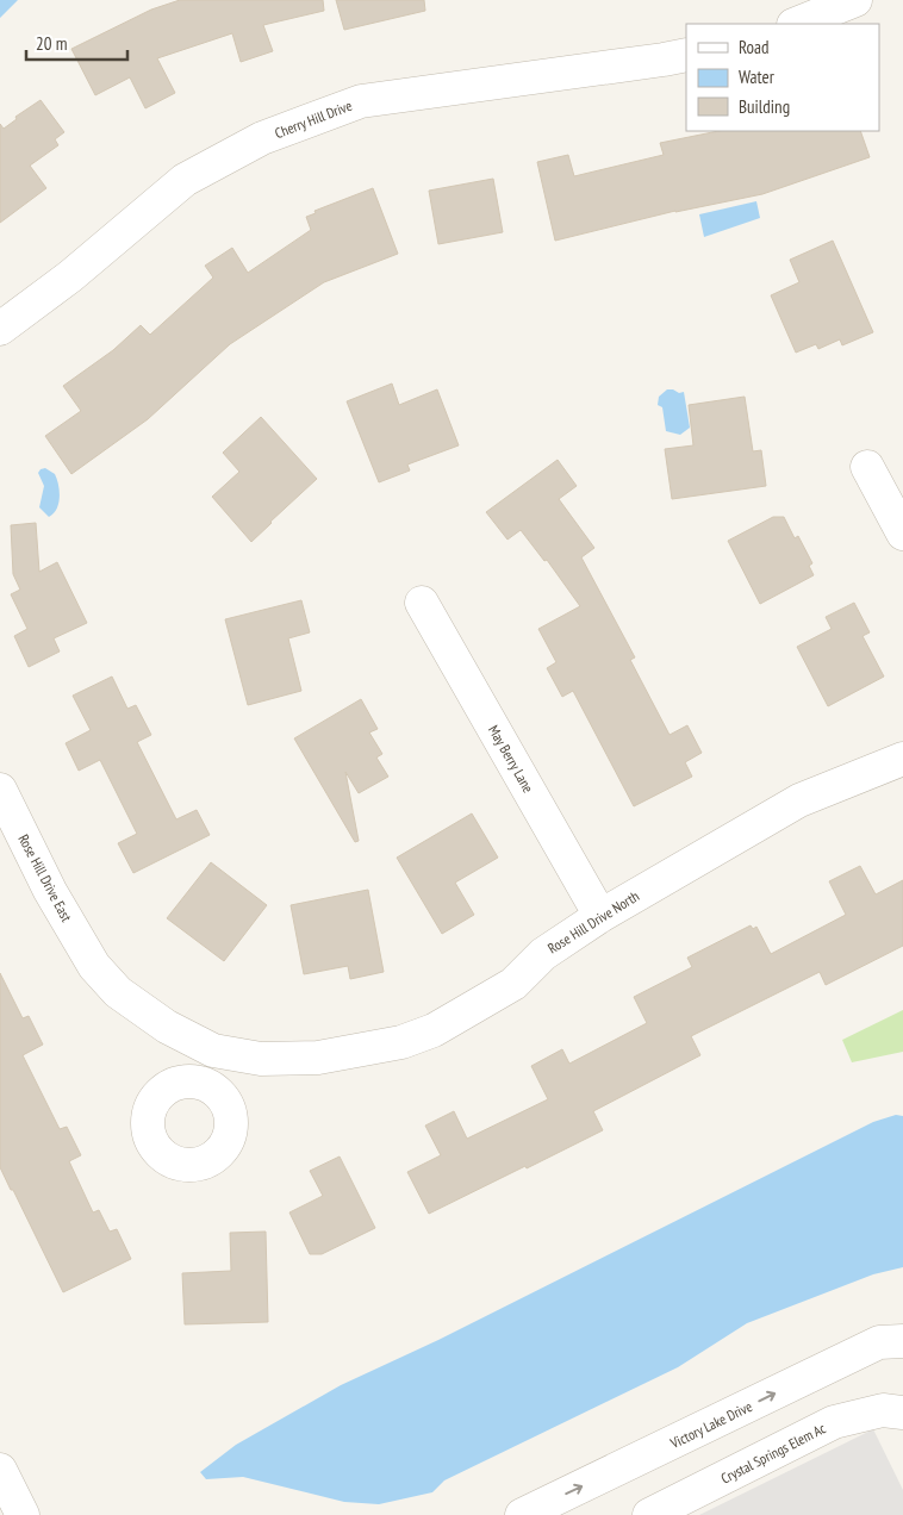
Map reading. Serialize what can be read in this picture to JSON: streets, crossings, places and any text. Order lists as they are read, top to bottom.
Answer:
{
  "streets": {
    "street": [
      "Cherry Hill Drive",
      "May Berry Lane",
      "Rose Hill Drive East",
      "Rose Hill Drive North",
      "Victory Lake Drive",
      "Crystal Springs Elem Ac"
    ]
  },
  "crossings": [
    ["May Berry Lane", "Rose Hill Drive North"],
    ["Rose Hill Drive East", "Rose Hill Drive North"]
  ],
  "one_way": ["Victory Lake Drive"],
  "legend": ["Road", "Water", "Building"],
  "scale_bar": "20 m"
}
